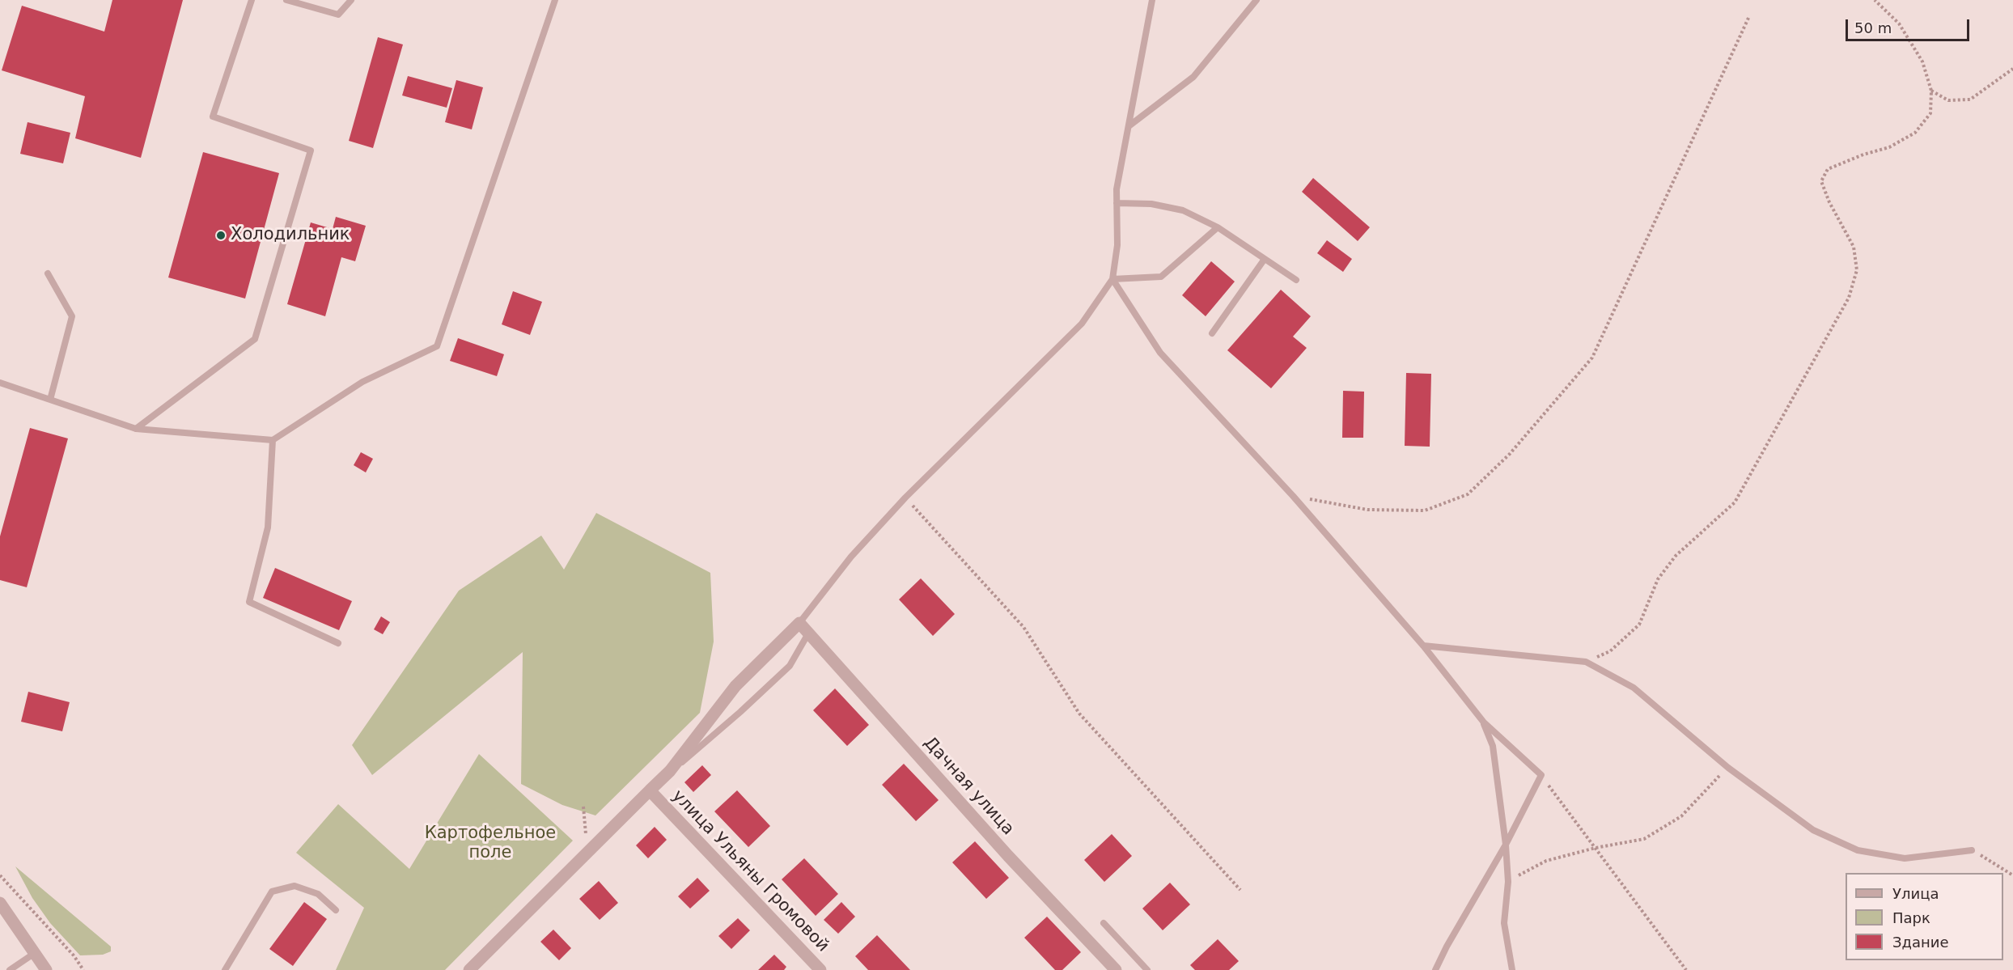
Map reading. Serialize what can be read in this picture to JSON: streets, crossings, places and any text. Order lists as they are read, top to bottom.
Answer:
{
  "streets": {
    "street": ["Дачная улица", "улица Ульяны Громовой"]
  },
  "parks": ["Картофельное поле"],
  "places": ["Холодильник"],
  "legend": ["Улица", "Парк", "Здание"],
  "scale_bar": "50 m"
}
